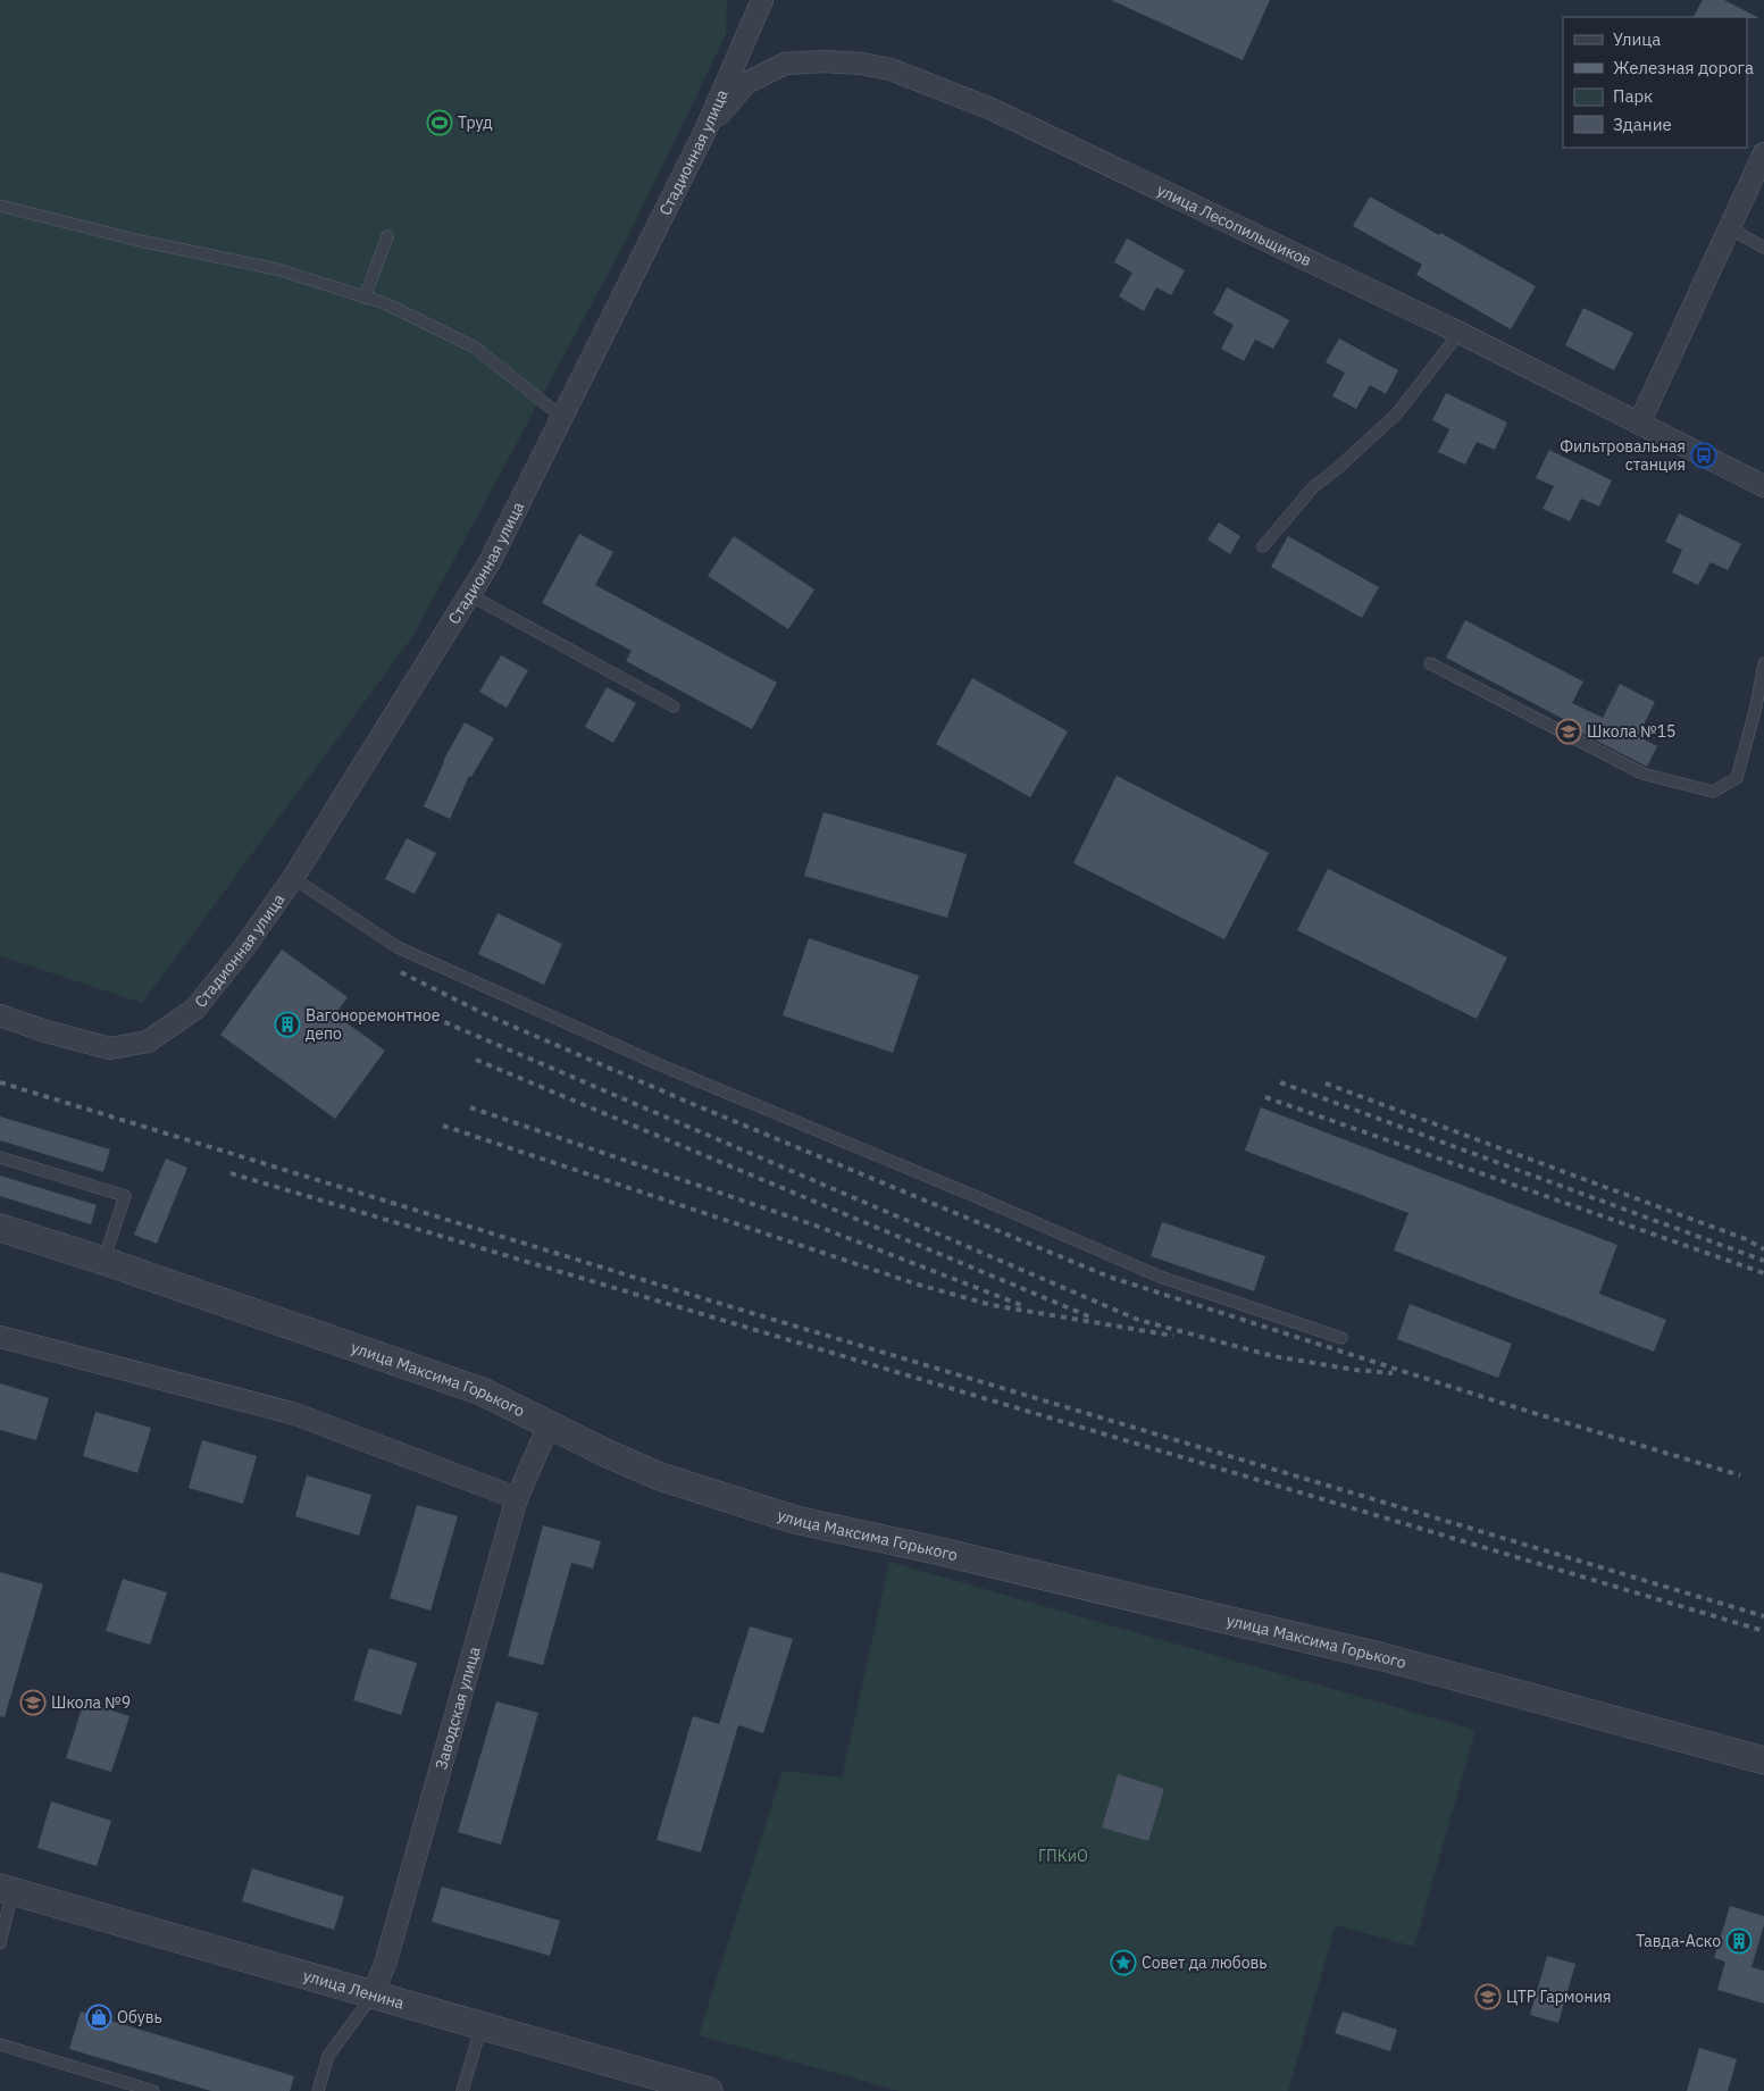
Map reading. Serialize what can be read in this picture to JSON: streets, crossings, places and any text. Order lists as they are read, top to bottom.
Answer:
{
  "streets": {
    "street": [
      "Стадионная улица",
      "улица Лесопильщиков",
      "улица Максима Горького",
      "Заводская улица",
      "улица Ленина"
    ]
  },
  "crossings": [
    ["Стадионная улица", "улица Лесопильщиков"],
    ["улица Максима Горького", "Заводская улица"],
    ["Заводская улица", "улица Ленина"]
  ],
  "parks": ["ГПКиО"],
  "places": {
    "sports": ["Труд"],
    "bus stop": ["Фильтровальная станция"],
    "school or university": ["Школа №15", "Школа №9", "ЦТР Гармония"],
    "building": ["Вагоноремонтное депо", "Тавда-Аско"],
    "place": ["Совет да любовь"],
    "shop": ["Обувь"]
  },
  "legend": [
    "Улица",
    "Железная дорога",
    "Парк",
    "Здание"
  ]
}
